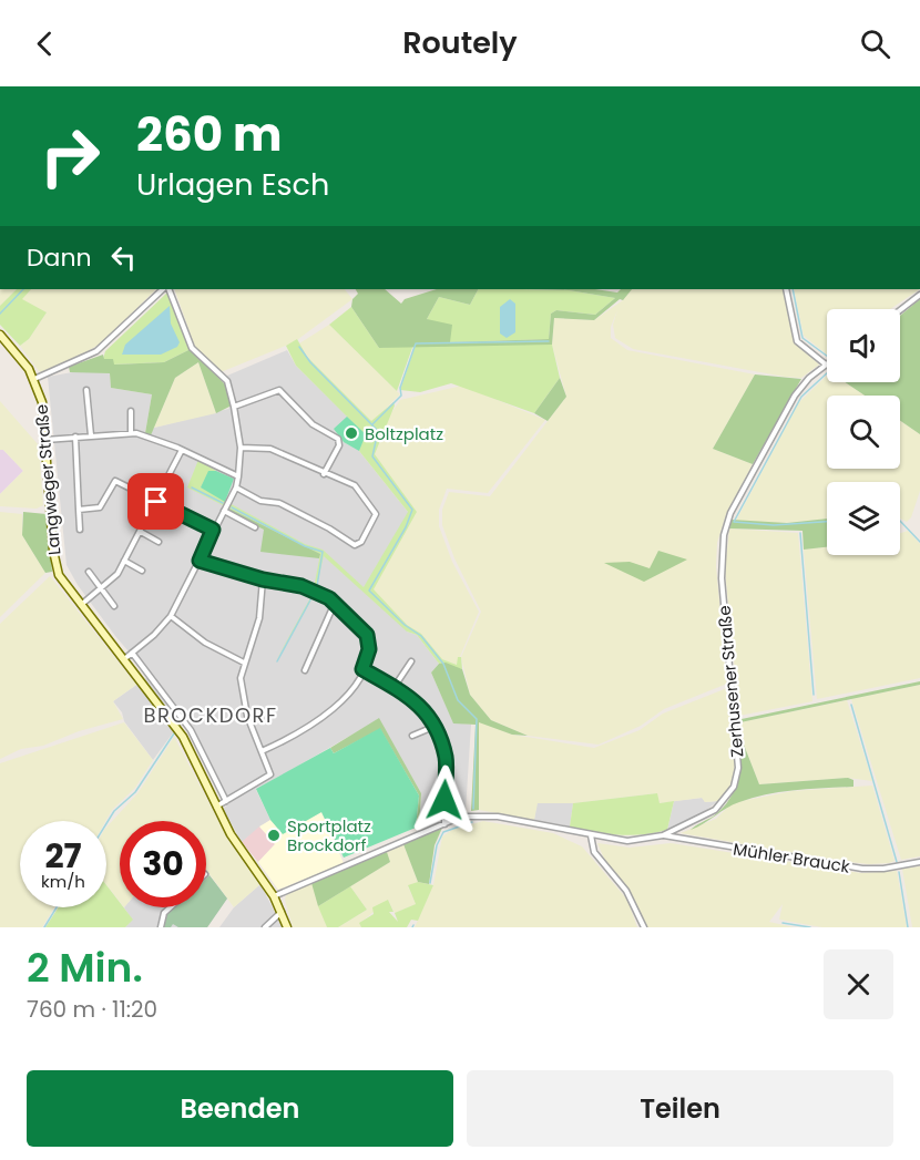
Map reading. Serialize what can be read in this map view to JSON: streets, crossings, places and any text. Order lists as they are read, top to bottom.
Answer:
{
  "streets": {
    "street": ["Langweger Straße", "Zerhusener Straße", "Mühler Brauck"]
  },
  "crossings": [
    ["Langweger Straße", "Zerhusener Straße"],
    ["Zerhusener Straße", "Mühler Brauck"]
  ],
  "districts": ["BROCKDORF"],
  "places": ["Boltzplatz", "Sportplatz Brockdorf"],
  "page": {
    "header": "Routely",
    "turn": ["260 m", "Urlagen Esch"],
    "then": "Dann",
    "speed": "27 km/h",
    "limit": "30",
    "heading": ["2 Min.", "760 m · 11:20"],
    "buttons": ["Beenden", "Teilen"]
  }
}
